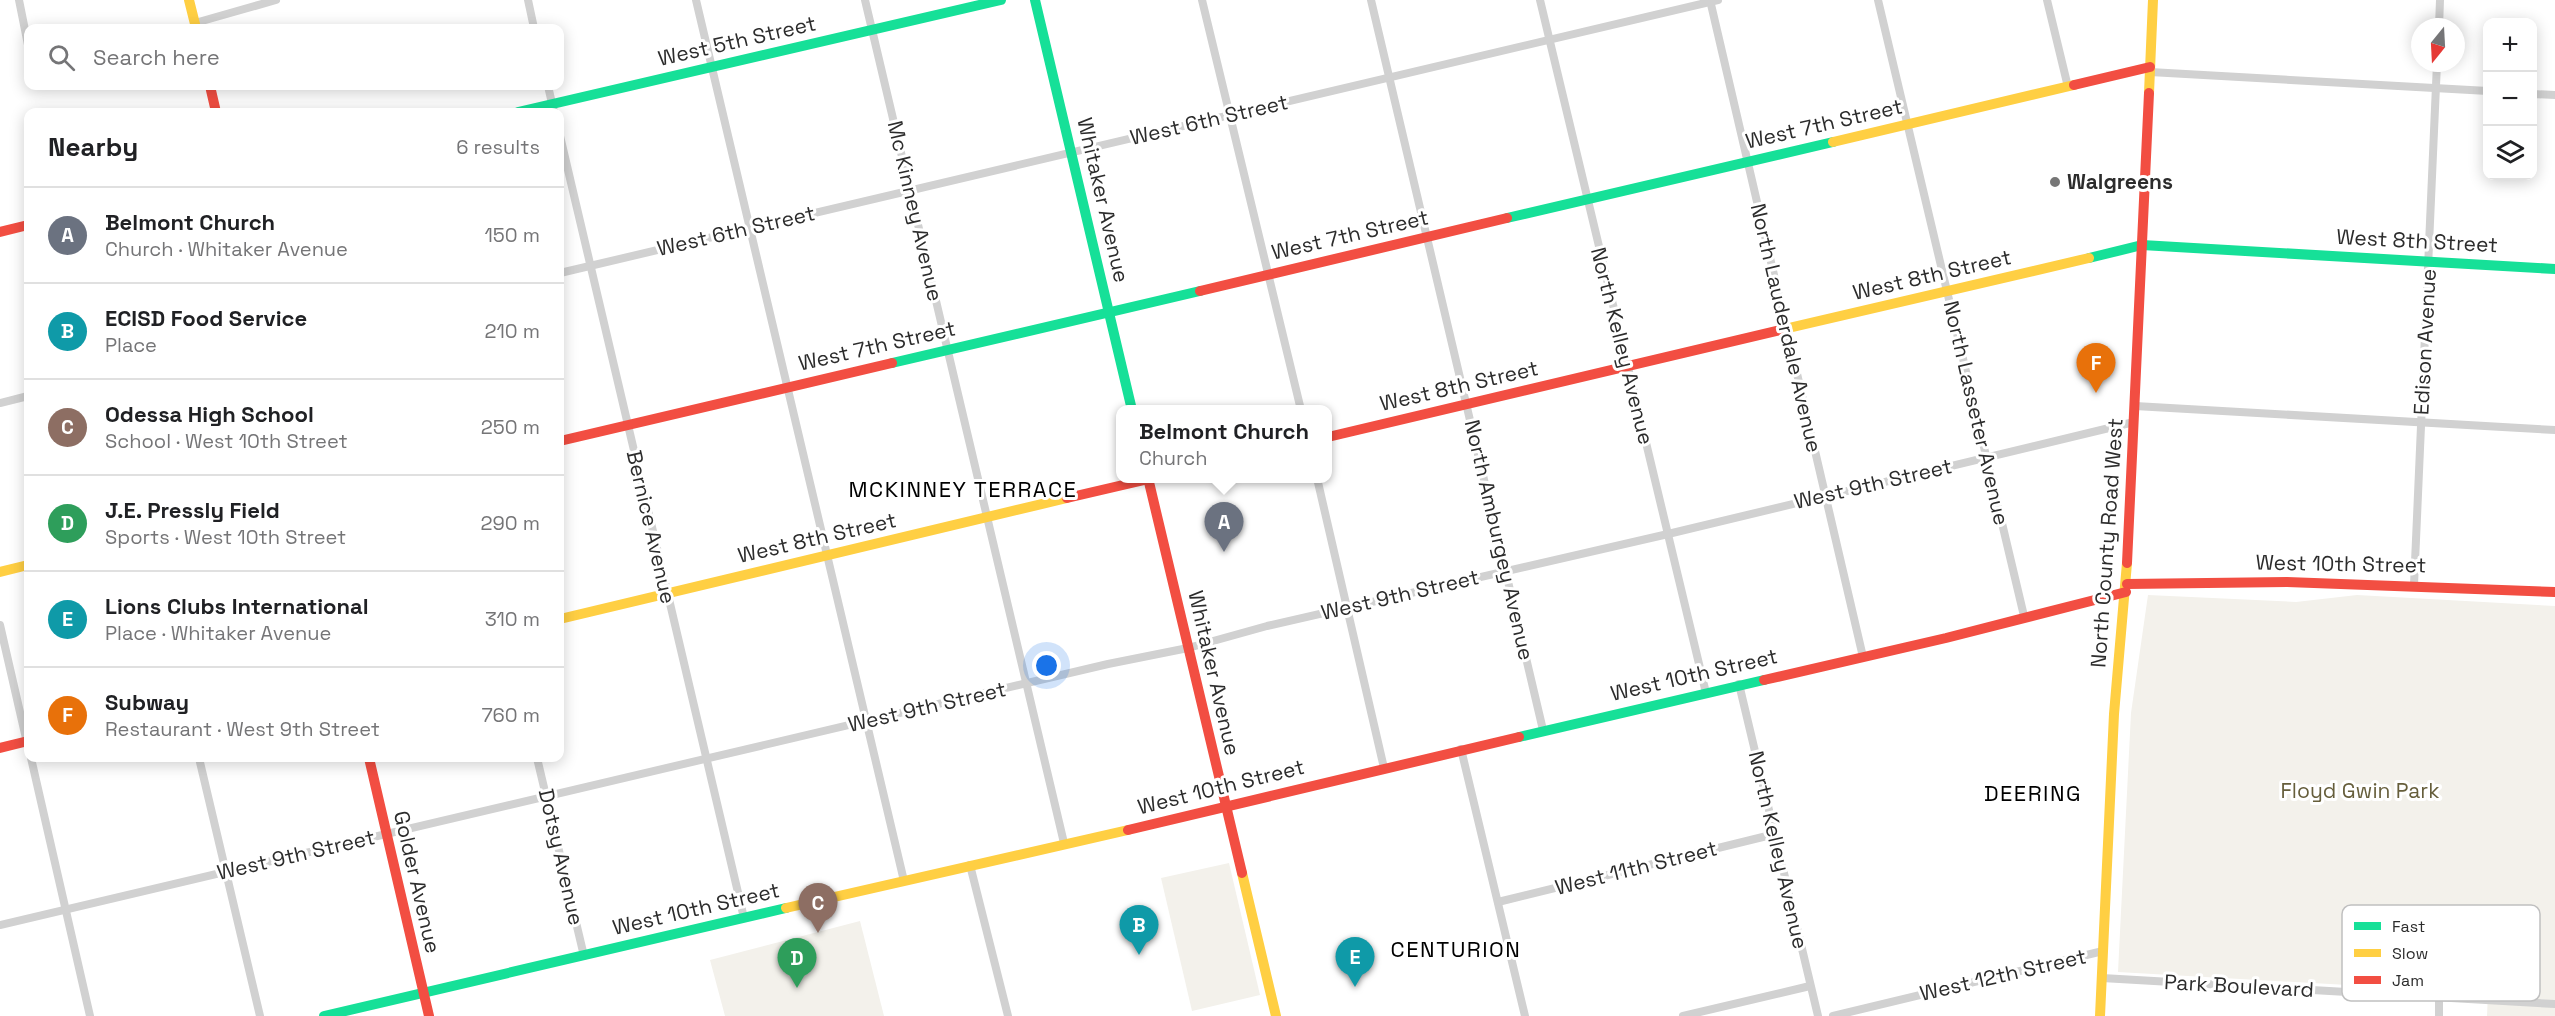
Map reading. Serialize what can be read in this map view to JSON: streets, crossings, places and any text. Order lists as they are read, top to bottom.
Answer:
{
  "streets": {
    "street": [
      "West 5th Street",
      "West 6th Street",
      "West 7th Street",
      "Whitaker Avenue",
      "Mc Kinney Avenue",
      "West 8th Street",
      "North Lauderdale Avenue",
      "Edison Avenue",
      "North Kelley Avenue",
      "North Lasseter Avenue",
      "West 9th Street",
      "Bernice Avenue",
      "North Amburgey Avenue",
      "North County Road West",
      "West 10th Street",
      "Dotsy Avenue",
      "West 11th Street",
      "Golder Avenue",
      "West 12th Street",
      "Park Boulevard"
    ]
  },
  "crossings": [
    ["West 5th Street", "Mc Kinney Avenue"],
    ["West 6th Street", "Whitaker Avenue"],
    ["West 6th Street", "Mc Kinney Avenue"],
    ["West 6th Street", "North Lauderdale Avenue"],
    ["West 6th Street", "North Kelley Avenue"],
    ["West 6th Street", "Bernice Avenue"],
    ["West 6th Street", "North Amburgey Avenue"],
    ["West 7th Street", "Whitaker Avenue"],
    ["West 7th Street", "Mc Kinney Avenue"],
    ["West 7th Street", "North Lauderdale Avenue"],
    ["West 7th Street", "Edison Avenue"],
    ["West 7th Street", "North Kelley Avenue"],
    ["West 7th Street", "North Lasseter Avenue"],
    ["West 7th Street", "Bernice Avenue"],
    ["West 7th Street", "North Amburgey Avenue"],
    ["West 7th Street", "North County Road West"],
    ["Whitaker Avenue", "West 9th Street"],
    ["Whitaker Avenue", "West 10th Street"],
    ["Mc Kinney Avenue", "West 8th Street"],
    ["Mc Kinney Avenue", "West 9th Street"],
    ["Mc Kinney Avenue", "West 10th Street"],
    ["West 8th Street", "North Lauderdale Avenue"],
    ["West 8th Street", "Edison Avenue"],
    ["West 8th Street", "North Kelley Avenue"],
    ["West 8th Street", "North Lasseter Avenue"],
    ["West 8th Street", "Bernice Avenue"],
    ["West 8th Street", "North Amburgey Avenue"],
    ["West 8th Street", "North County Road West"],
    ["North Lauderdale Avenue", "West 9th Street"],
    ["North Lauderdale Avenue", "West 10th Street"],
    ["Edison Avenue", "West 10th Street"],
    ["North Kelley Avenue", "West 9th Street"],
    ["North Kelley Avenue", "West 10th Street"],
    ["North Kelley Avenue", "West 11th Street"],
    ["North Lasseter Avenue", "West 9th Street"],
    ["North Lasseter Avenue", "West 10th Street"],
    ["West 9th Street", "Bernice Avenue"],
    ["West 9th Street", "North Amburgey Avenue"],
    ["West 9th Street", "North County Road West"],
    ["West 9th Street", "Dotsy Avenue"],
    ["West 9th Street", "Golder Avenue"],
    ["Bernice Avenue", "West 10th Street"],
    ["North Amburgey Avenue", "West 10th Street"],
    ["North County Road West", "West 10th Street"],
    ["North County Road West", "West 12th Street"],
    ["North County Road West", "Park Boulevard"],
    ["West 10th Street", "Dotsy Avenue"],
    ["West 10th Street", "Golder Avenue"]
  ],
  "districts": ["MCKINNEY TERRACE", "DEERING", "CENTURION"],
  "parks": ["Floyd Gwin Park"],
  "places": ["Walgreens"],
  "legend": ["Fast", "Slow", "Jam"],
  "north": "bottom",
  "page": {
    "map_buttons": ["+", "−"],
    "search": "Search here",
    "heading": ["Nearby", "6 results"],
    "list": [
      {
        "mark": "A",
        "name": "Belmont Church",
        "note": "Church · Whitaker Avenue",
        "value": "150 m"
      },
      {
        "mark": "B",
        "name": "ECISD Food Service",
        "note": "Place",
        "value": "210 m"
      },
      {
        "mark": "C",
        "name": "Odessa High School",
        "note": "School · West 10th Street",
        "value": "250 m"
      },
      {
        "mark": "D",
        "name": "J.E. Pressly Field",
        "note": "Sports · West 10th Street",
        "value": "290 m"
      },
      {
        "mark": "E",
        "name": "Lions Clubs International",
        "note": "Place · Whitaker Avenue",
        "value": "310 m"
      },
      {
        "mark": "F",
        "name": "Subway",
        "note": "Restaurant · West 9th Street",
        "value": "760 m"
      }
    ],
    "pins": [
      "F",
      "A",
      "C",
      "B",
      "E",
      "D"
    ],
    "popup": ["Belmont Church", "Church"]
  }
}
